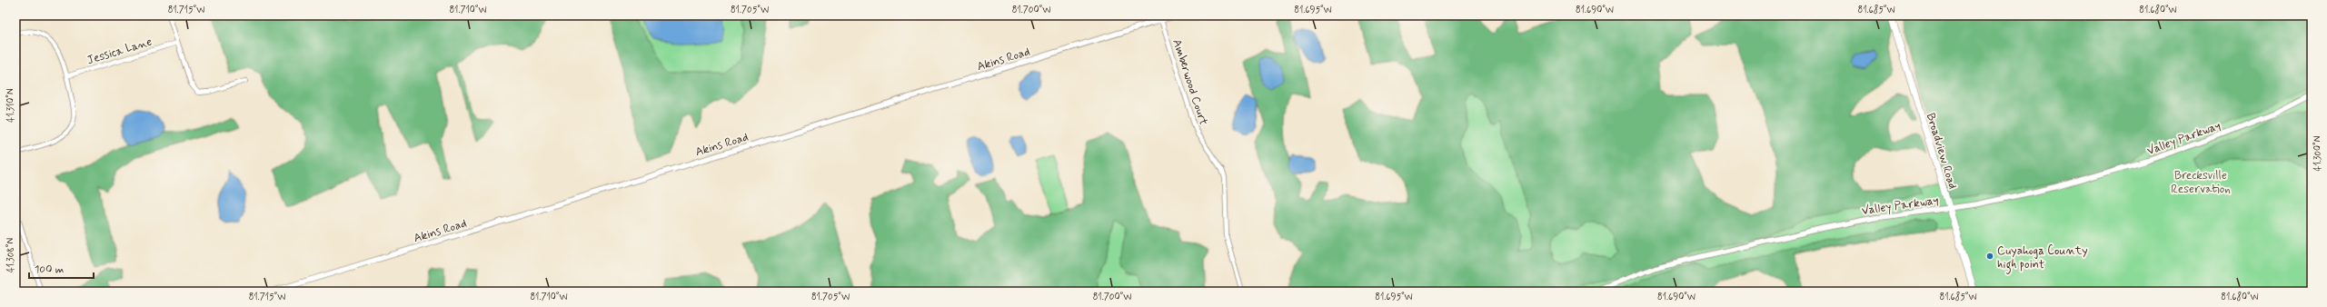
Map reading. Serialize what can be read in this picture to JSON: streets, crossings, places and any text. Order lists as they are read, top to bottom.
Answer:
{
  "streets": {
    "main road": ["Broadview Road"],
    "street": [
      "Jessica Lane",
      "Akins Road",
      "Amberwood Court",
      "Valley Parkway"
    ]
  },
  "crossings": [
    ["Akins Road", "Amberwood Court"],
    ["Valley Parkway", "Broadview Road"]
  ],
  "parks": ["Brecksville Reservation"],
  "places": ["Cuyahoga County high point"],
  "scale_bar": "100 m",
  "coordinates": [
    "81.715°W",
    "81.710°W",
    "81.705°W",
    "81.700°W",
    "81.695°W",
    "81.690°W",
    "81.685°W",
    "81.680°W",
    "41.310°N",
    "41.300°N",
    "41.308°N"
  ]
}
